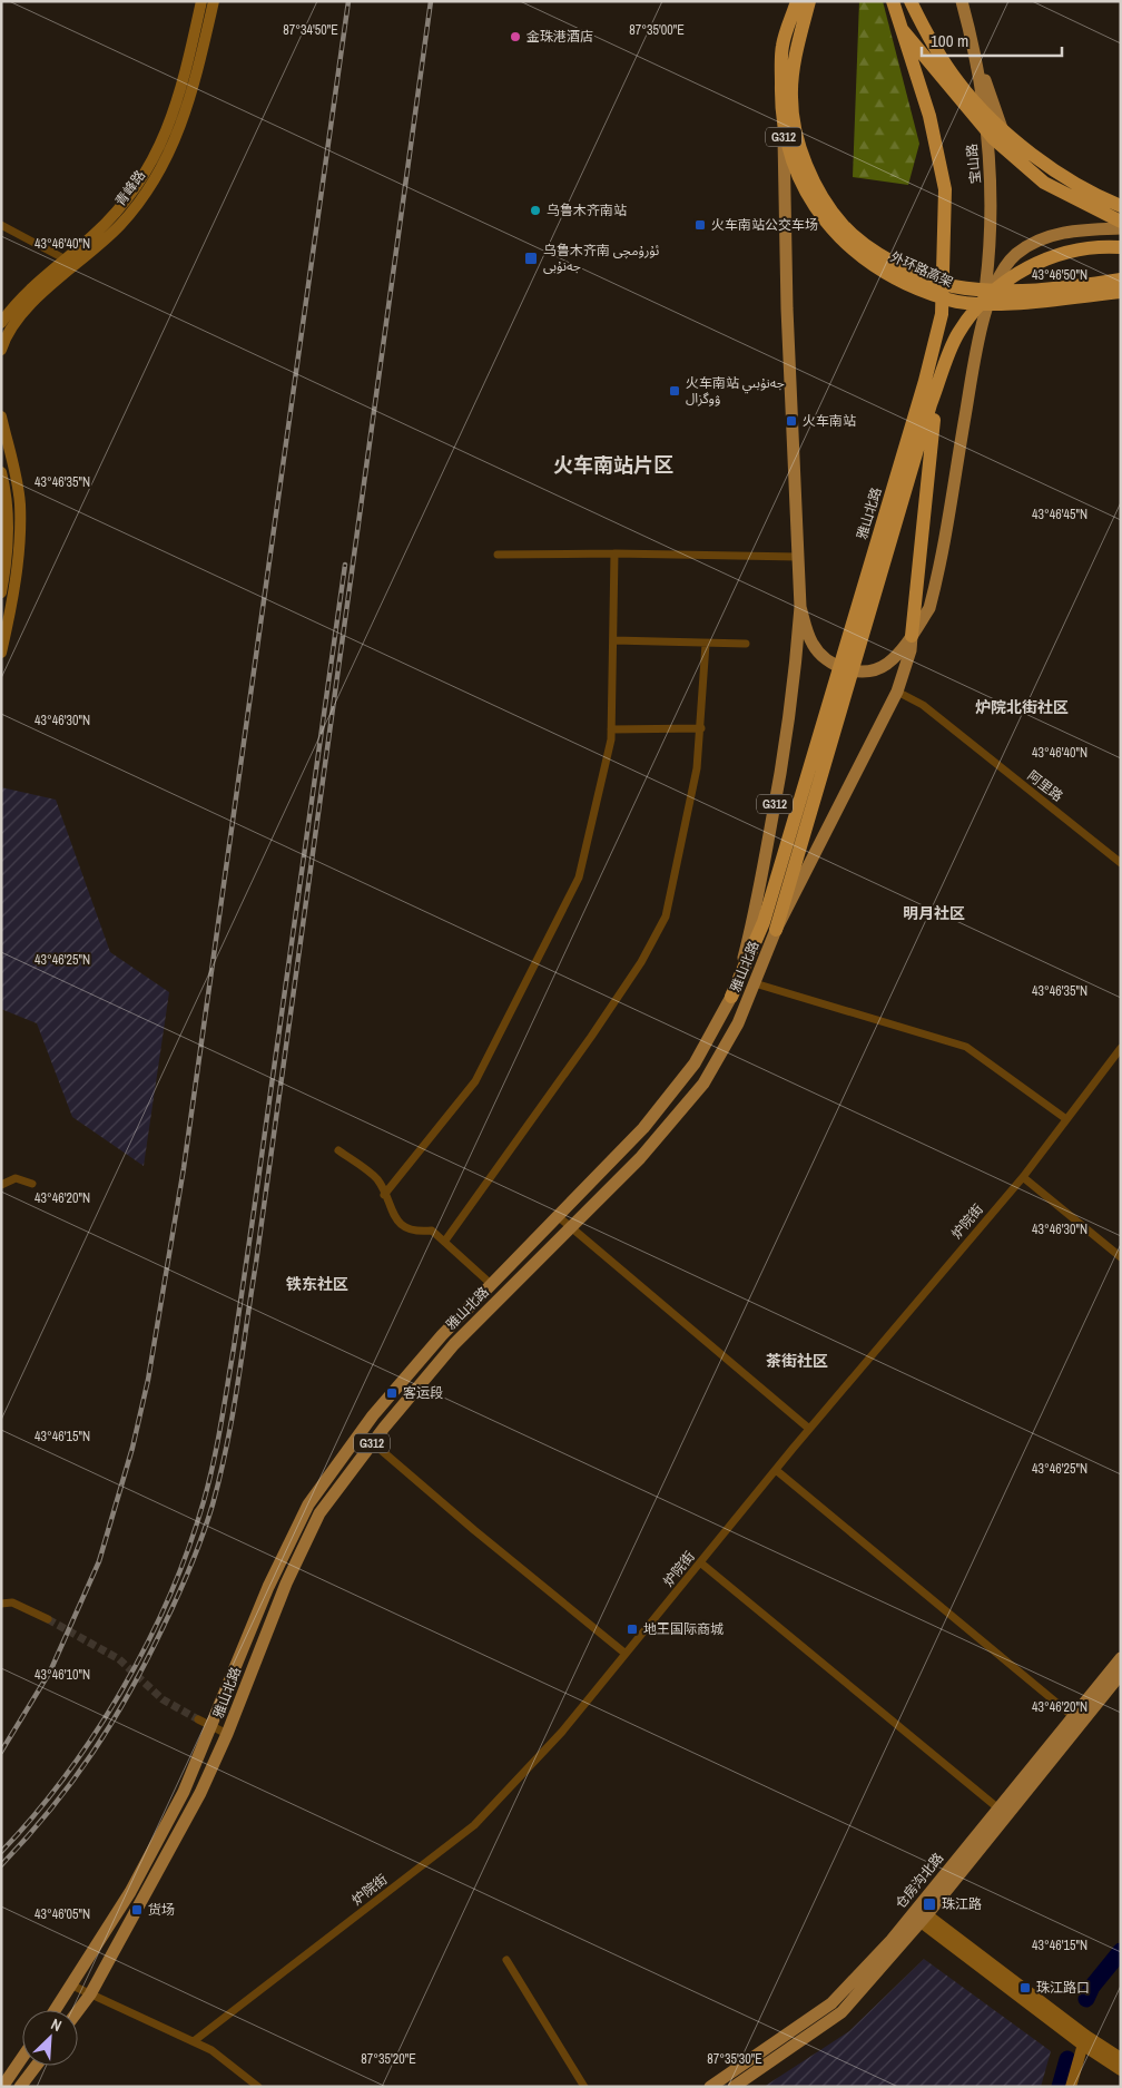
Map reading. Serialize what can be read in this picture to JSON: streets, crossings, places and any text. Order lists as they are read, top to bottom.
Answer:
{
  "streets": {
    "highway": ["外环路高架", "雅山北路"],
    "main road": [
      "G312",
      "宝山路",
      "青峰路",
      "仓房沟北路"
    ],
    "street": ["阿里路", "炉院街"]
  },
  "crossings": [
    ["G312", "宝山路"],
    ["G312", "雅山北路"],
    ["雅山北路", "阿里路"]
  ],
  "districts": [
    "火车南站片区",
    "炉院北街社区",
    "明月社区",
    "铁东社区",
    "茶街社区"
  ],
  "places": {
    "other": ["金珠港酒店", "乌鲁木齐南站"],
    "transit": [
      "火车南站公交车场",
      "乌鲁木齐南 ئۇرۇمچى جەنۇبى",
      "火车南站 جەنۇبىي ۋوگزال",
      "火车南站",
      "客运段",
      "地王国际商城",
      "珠江路",
      "货场",
      "珠江路口"
    ]
  },
  "scale_bar": "100 m",
  "north": "top right",
  "coordinates": [
    "87°34'50\"E",
    "87°35'00\"E",
    "43°46'40\"N",
    "43°46'50\"N",
    "43°46'35\"N",
    "43°46'45\"N",
    "43°46'30\"N",
    "43°46'25\"N",
    "43°46'20\"N",
    "43°46'15\"N",
    "43°46'10\"N",
    "43°46'05\"N",
    "87°35'20\"E",
    "87°35'30\"E"
  ]
}
